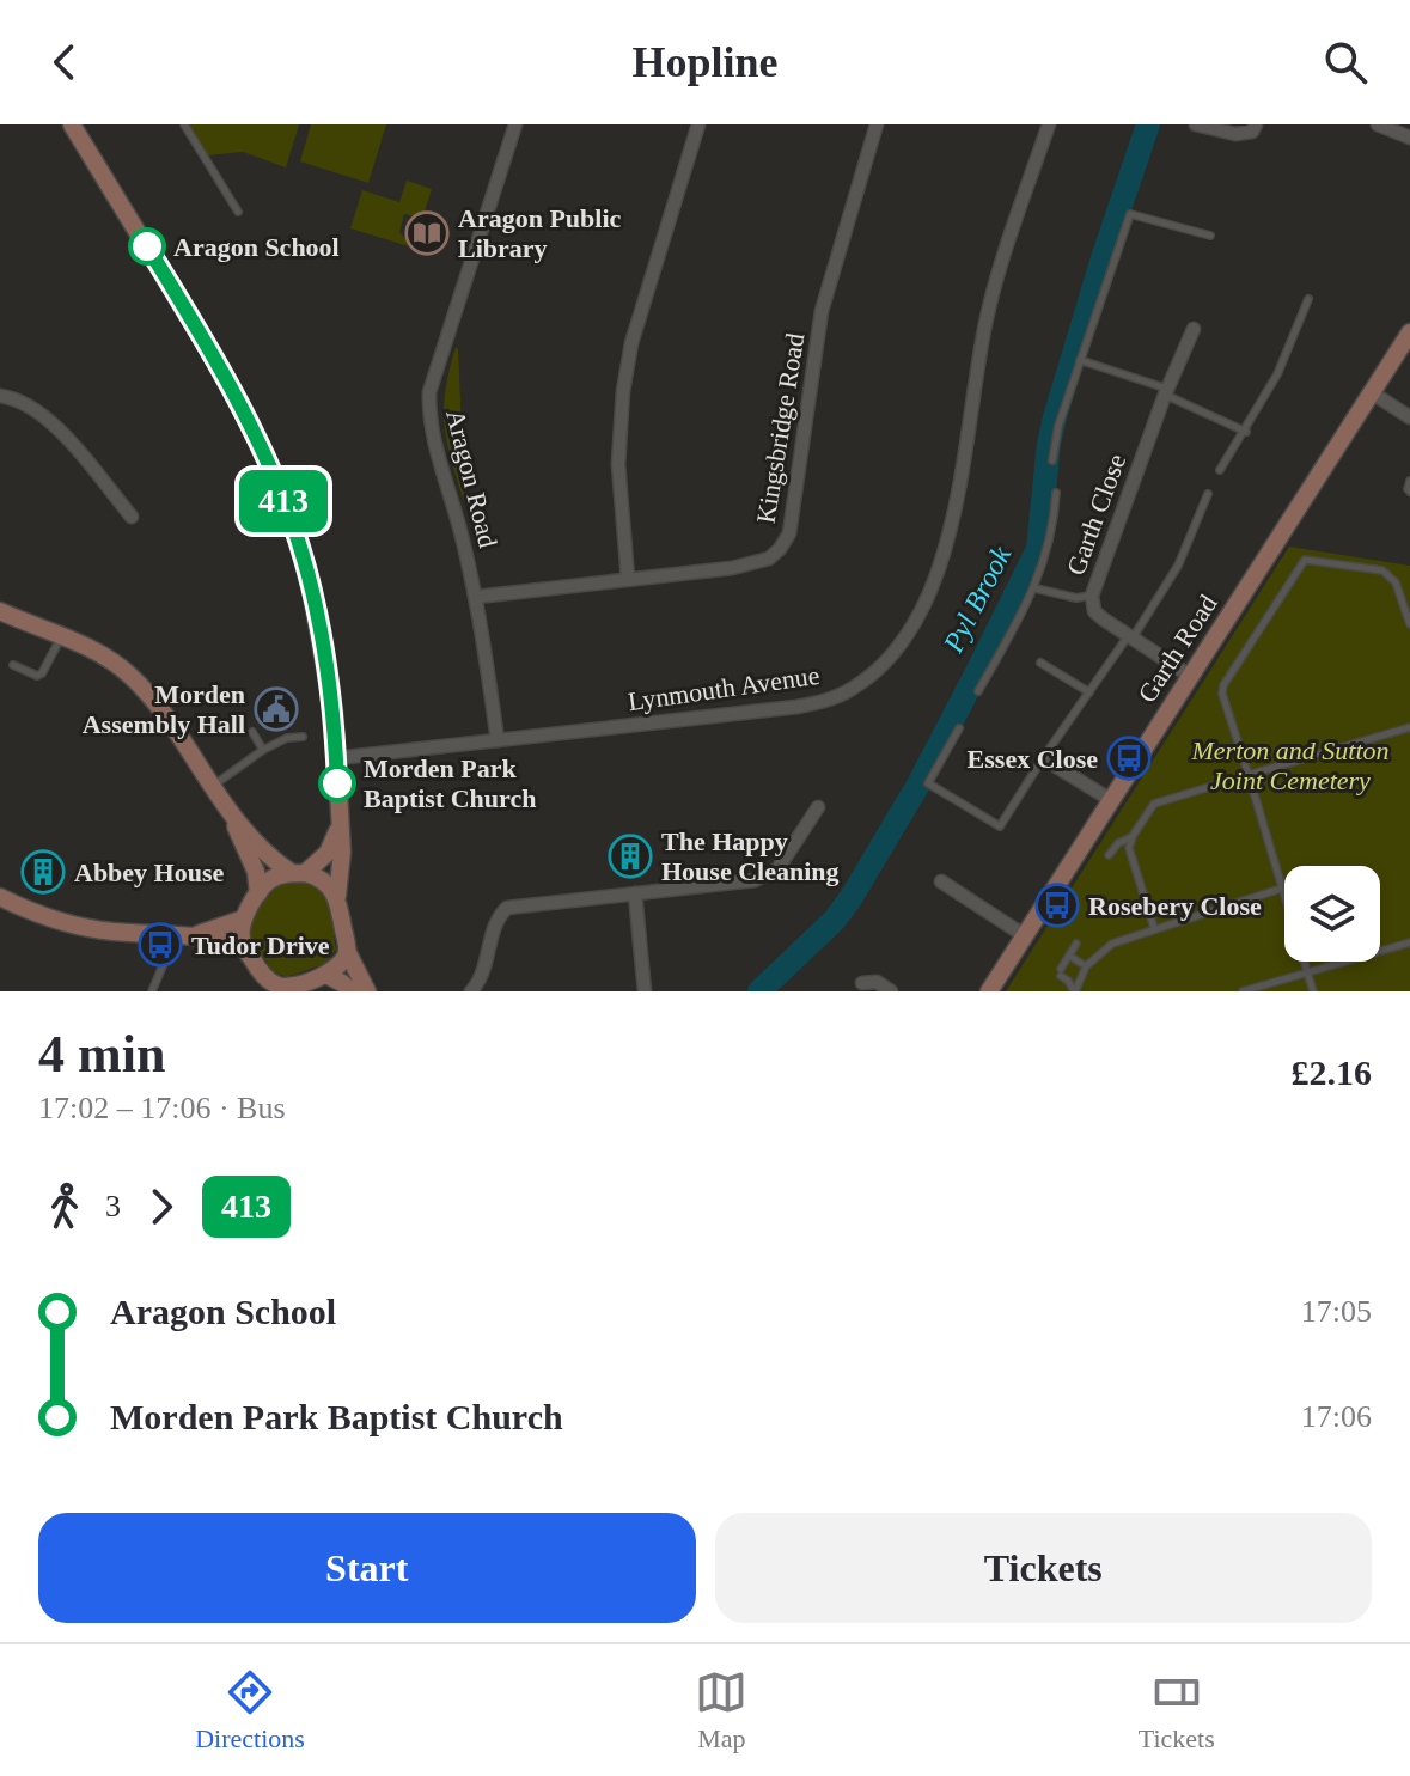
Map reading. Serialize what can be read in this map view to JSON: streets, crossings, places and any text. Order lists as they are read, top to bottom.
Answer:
{
  "streets": {
    "street": [
      "Kingsbridge Road",
      "Aragon Road",
      "Garth Close",
      "Garth Road",
      "Lynmouth Avenue"
    ]
  },
  "crossings": [
    ["Kingsbridge Road", "Aragon Road"],
    ["Aragon Road", "Lynmouth Avenue"],
    ["Garth Close", "Garth Road"]
  ],
  "water": ["Pyl Brook"],
  "parks": ["Merton and Sutton Joint Cemetery"],
  "places": {
    "library": ["Aragon Public Library"],
    "other": ["Aragon School", "Morden Park Baptist Church"],
    "public building": ["Morden Assembly Hall"],
    "bus stop": ["Essex Close", "Rosebery Close", "Tudor Drive"],
    "building": ["The Happy House Cleaning", "Abbey House"]
  },
  "lines": ["bus line 413"],
  "page": {
    "header": "Hopline",
    "on_map": "413",
    "heading": ["4 min", "17:02 – 17:06 · Bus", "£2.16"],
    "legs": ["3", "413"],
    "list": [
      {
        "name": "Aragon School",
        "value": "17:05"
      },
      {
        "name": "Morden Park Baptist Church",
        "value": "17:06"
      }
    ],
    "buttons": ["Start", "Tickets"],
    "tabs": ["Directions", "Map", "Tickets"]
  }
}
